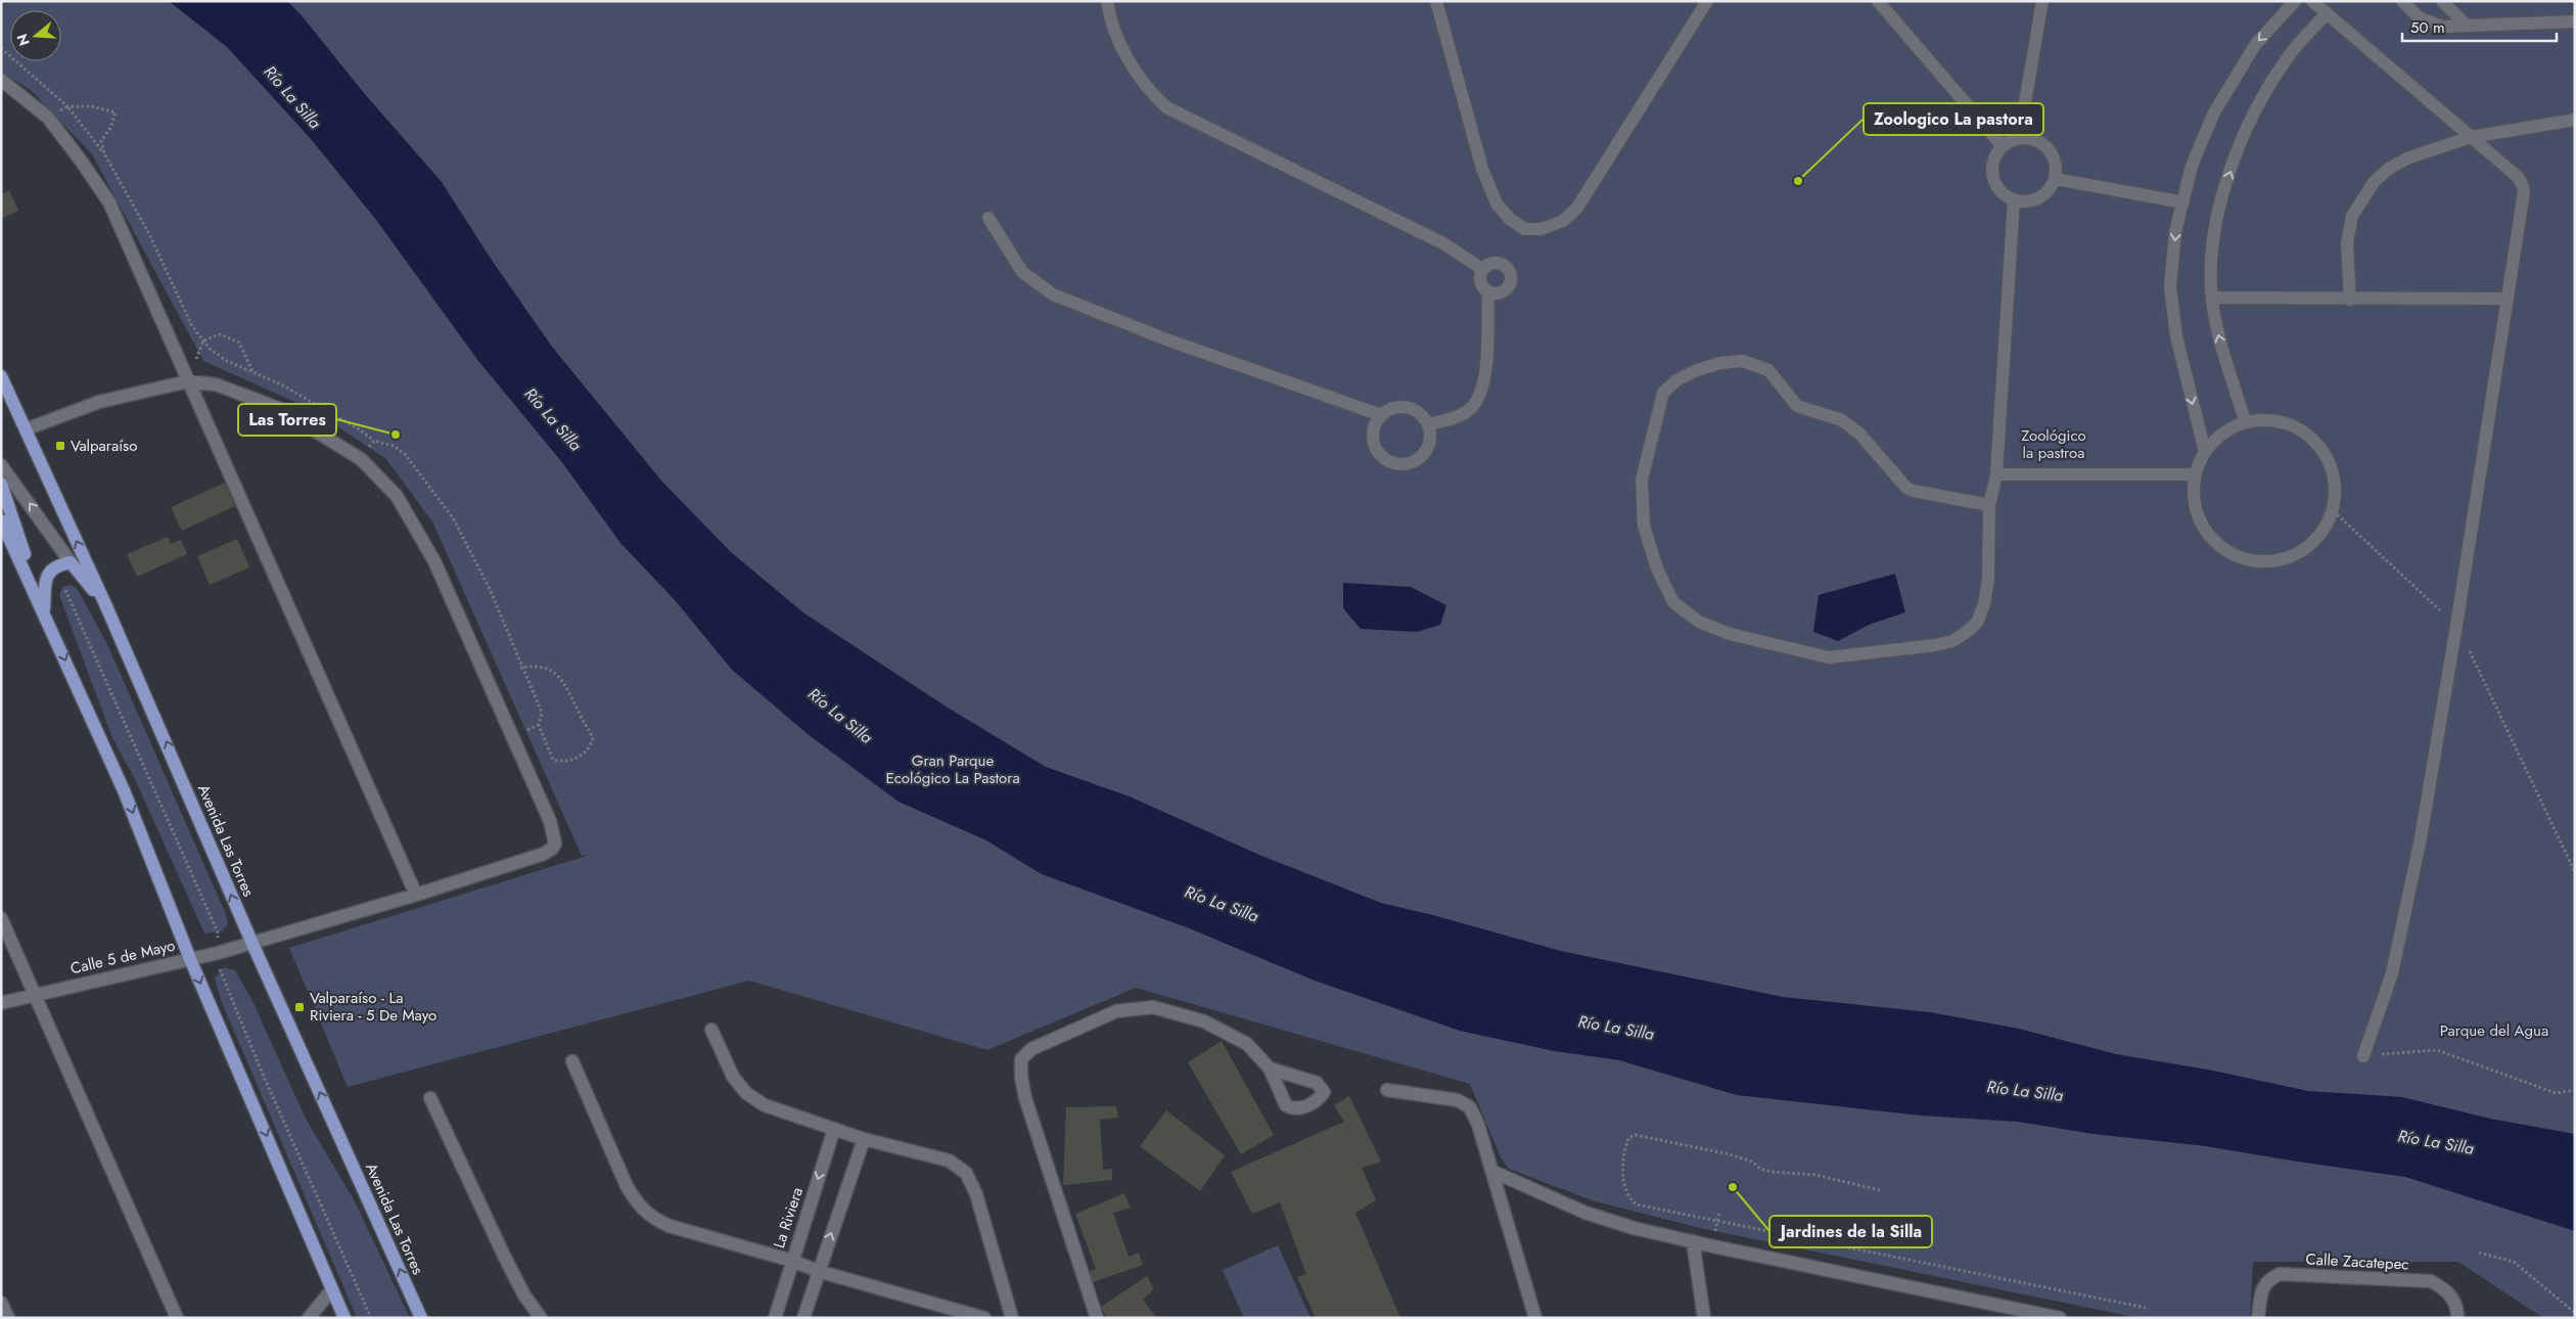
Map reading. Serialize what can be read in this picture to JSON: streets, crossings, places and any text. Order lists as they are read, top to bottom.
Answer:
{
  "streets": {
    "main road": ["Avenida Las Torres"],
    "street": ["Calle 5 de Mayo", "La Riviera", "Calle Zacatepec"]
  },
  "crossings": [
    ["Avenida Las Torres", "Calle 5 de Mayo"]
  ],
  "water": ["Río La Silla"],
  "parks": ["Zoológico la pastroa", "Gran Parque Ecológico La Pastora", "Parque del Agua"],
  "places": {
    "other": ["Zoologico La pastora", "Las Torres", "Jardines de la Silla"],
    "transit": ["Valparaíso", "Valparaíso - La Riviera - 5 De Mayo"]
  },
  "scale_bar": "50 m",
  "north": "left"
}
